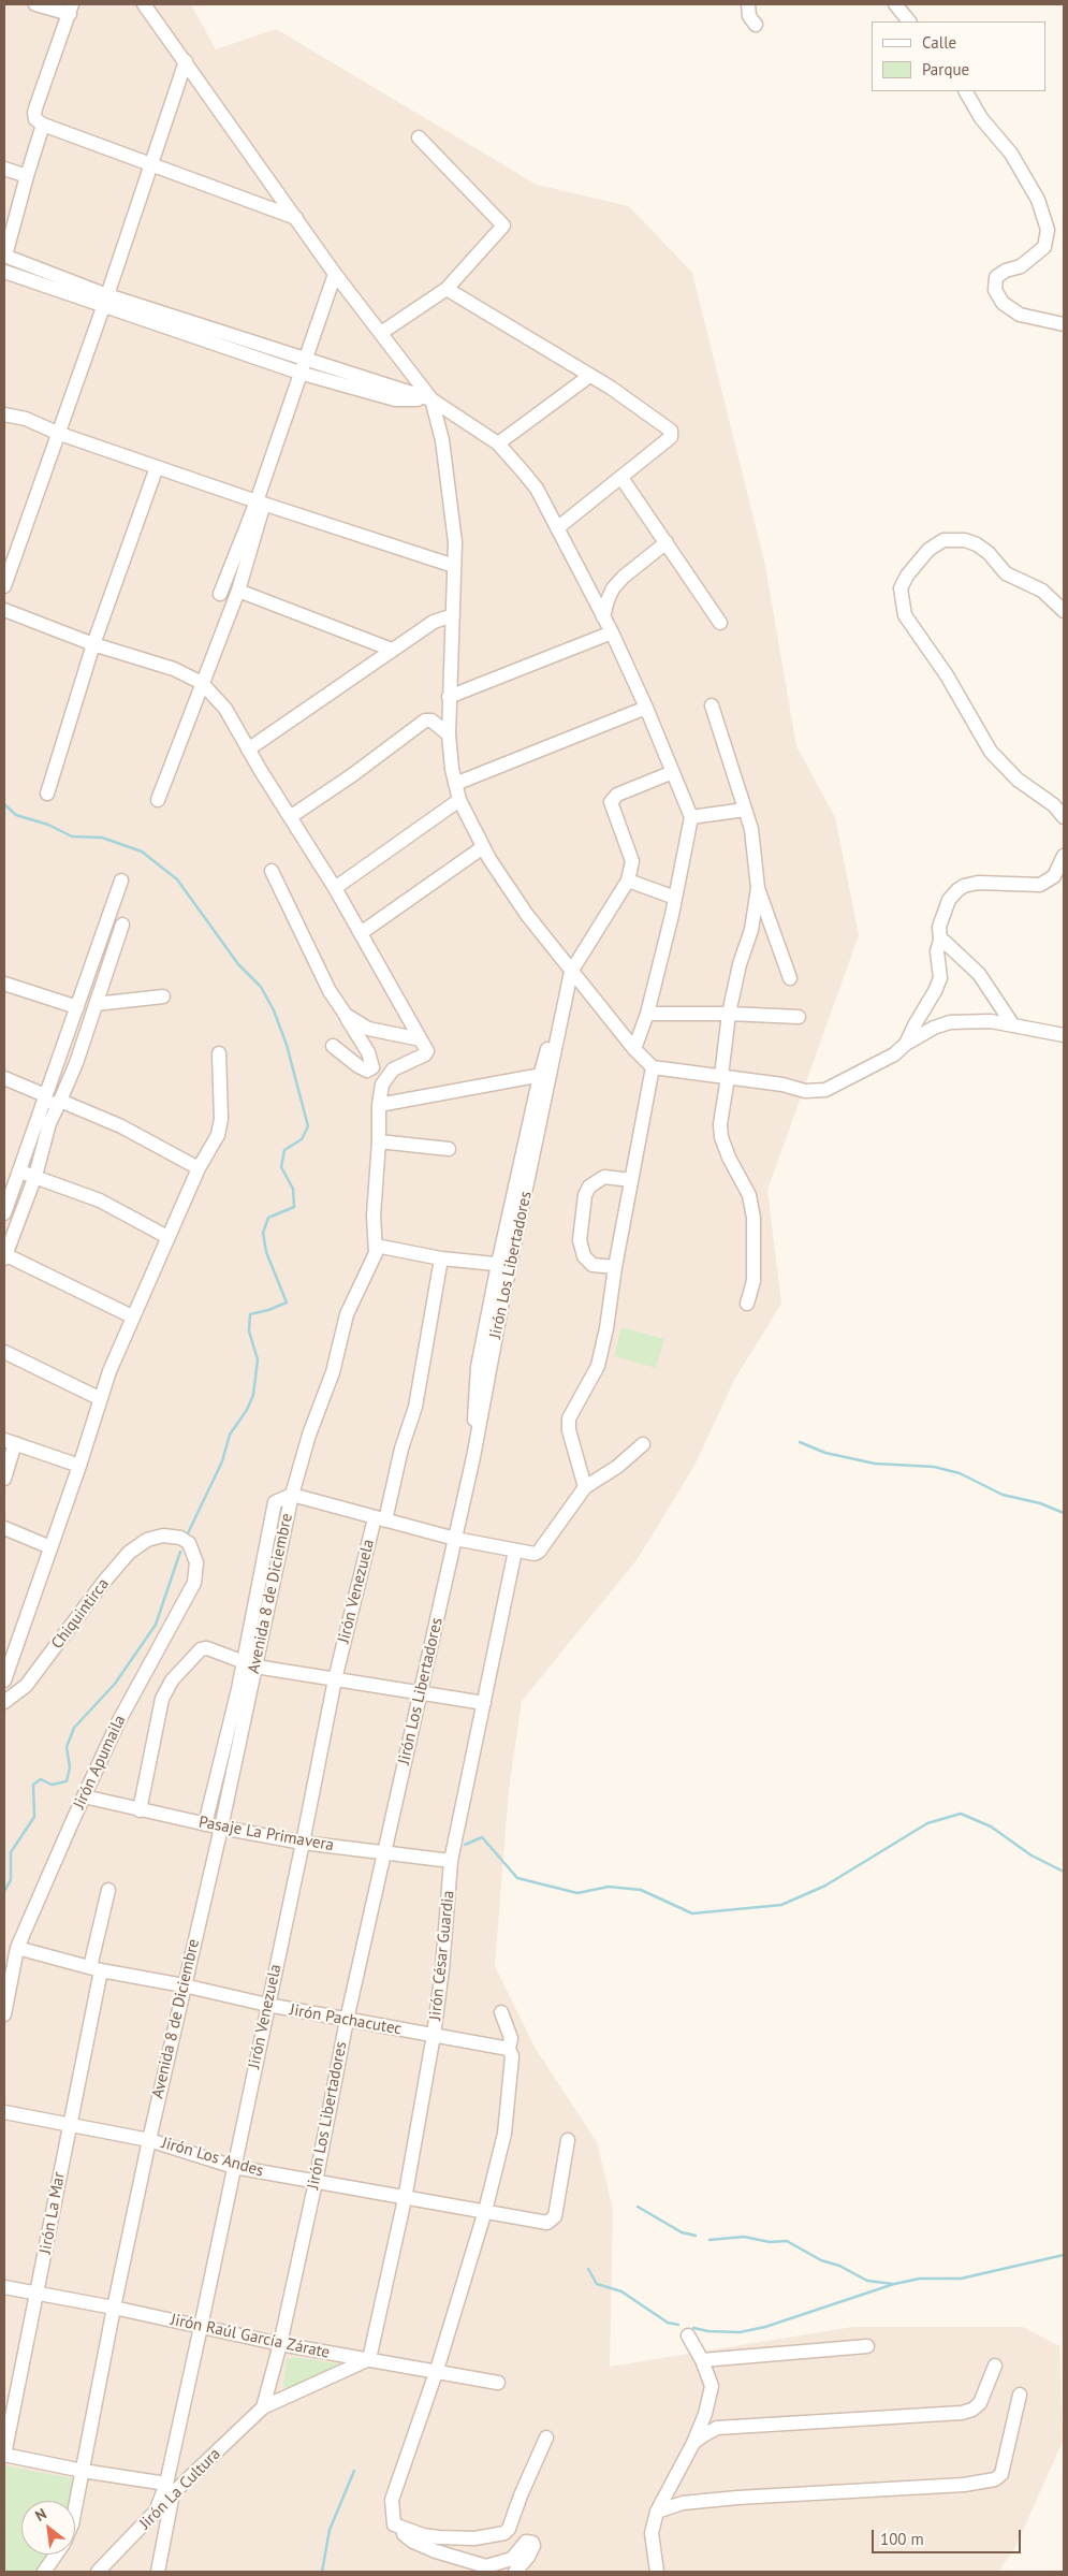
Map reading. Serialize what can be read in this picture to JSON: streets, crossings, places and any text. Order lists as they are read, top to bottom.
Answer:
{
  "streets": {
    "street": [
      "Jirón Los Libertadores",
      "Jirón Venezuela",
      "Avenida 8 de Diciembre",
      "Chiquintirca",
      "Jirón Apumaila",
      "Pasaje La Primavera",
      "Jirón César Guardia",
      "Jirón Pachacutec",
      "Jirón Los Andes",
      "Jirón La Mar",
      "Jirón Raúl García Zárate",
      "Jirón La Cultura"
    ]
  },
  "crossings": [
    ["Jirón Los Libertadores", "Pasaje La Primavera"],
    ["Jirón Los Libertadores", "Jirón Pachacutec"],
    ["Jirón Los Libertadores", "Jirón Los Andes"],
    ["Jirón Los Libertadores", "Jirón Raúl García Zárate"],
    ["Jirón Los Libertadores", "Jirón La Cultura"],
    ["Jirón Venezuela", "Pasaje La Primavera"],
    ["Jirón Venezuela", "Jirón Pachacutec"],
    ["Jirón Venezuela", "Jirón Los Andes"],
    ["Jirón Venezuela", "Jirón Raúl García Zárate"],
    ["Jirón Venezuela", "Jirón La Cultura"],
    ["Avenida 8 de Diciembre", "Pasaje La Primavera"],
    ["Avenida 8 de Diciembre", "Jirón Pachacutec"],
    ["Avenida 8 de Diciembre", "Jirón Los Andes"],
    ["Avenida 8 de Diciembre", "Jirón Raúl García Zárate"],
    ["Chiquintirca", "Jirón Apumaila"],
    ["Jirón Apumaila", "Pasaje La Primavera"],
    ["Jirón Apumaila", "Jirón Pachacutec"],
    ["Pasaje La Primavera", "Jirón César Guardia"],
    ["Jirón César Guardia", "Jirón Pachacutec"],
    ["Jirón César Guardia", "Jirón Los Andes"],
    ["Jirón César Guardia", "Jirón Raúl García Zárate"],
    ["Jirón Pachacutec", "Jirón La Mar"],
    ["Jirón Los Andes", "Jirón La Mar"],
    ["Jirón La Mar", "Jirón Raúl García Zárate"]
  ],
  "legend": ["Calle", "Parque"],
  "scale_bar": "100 m",
  "north": "top left"
}
